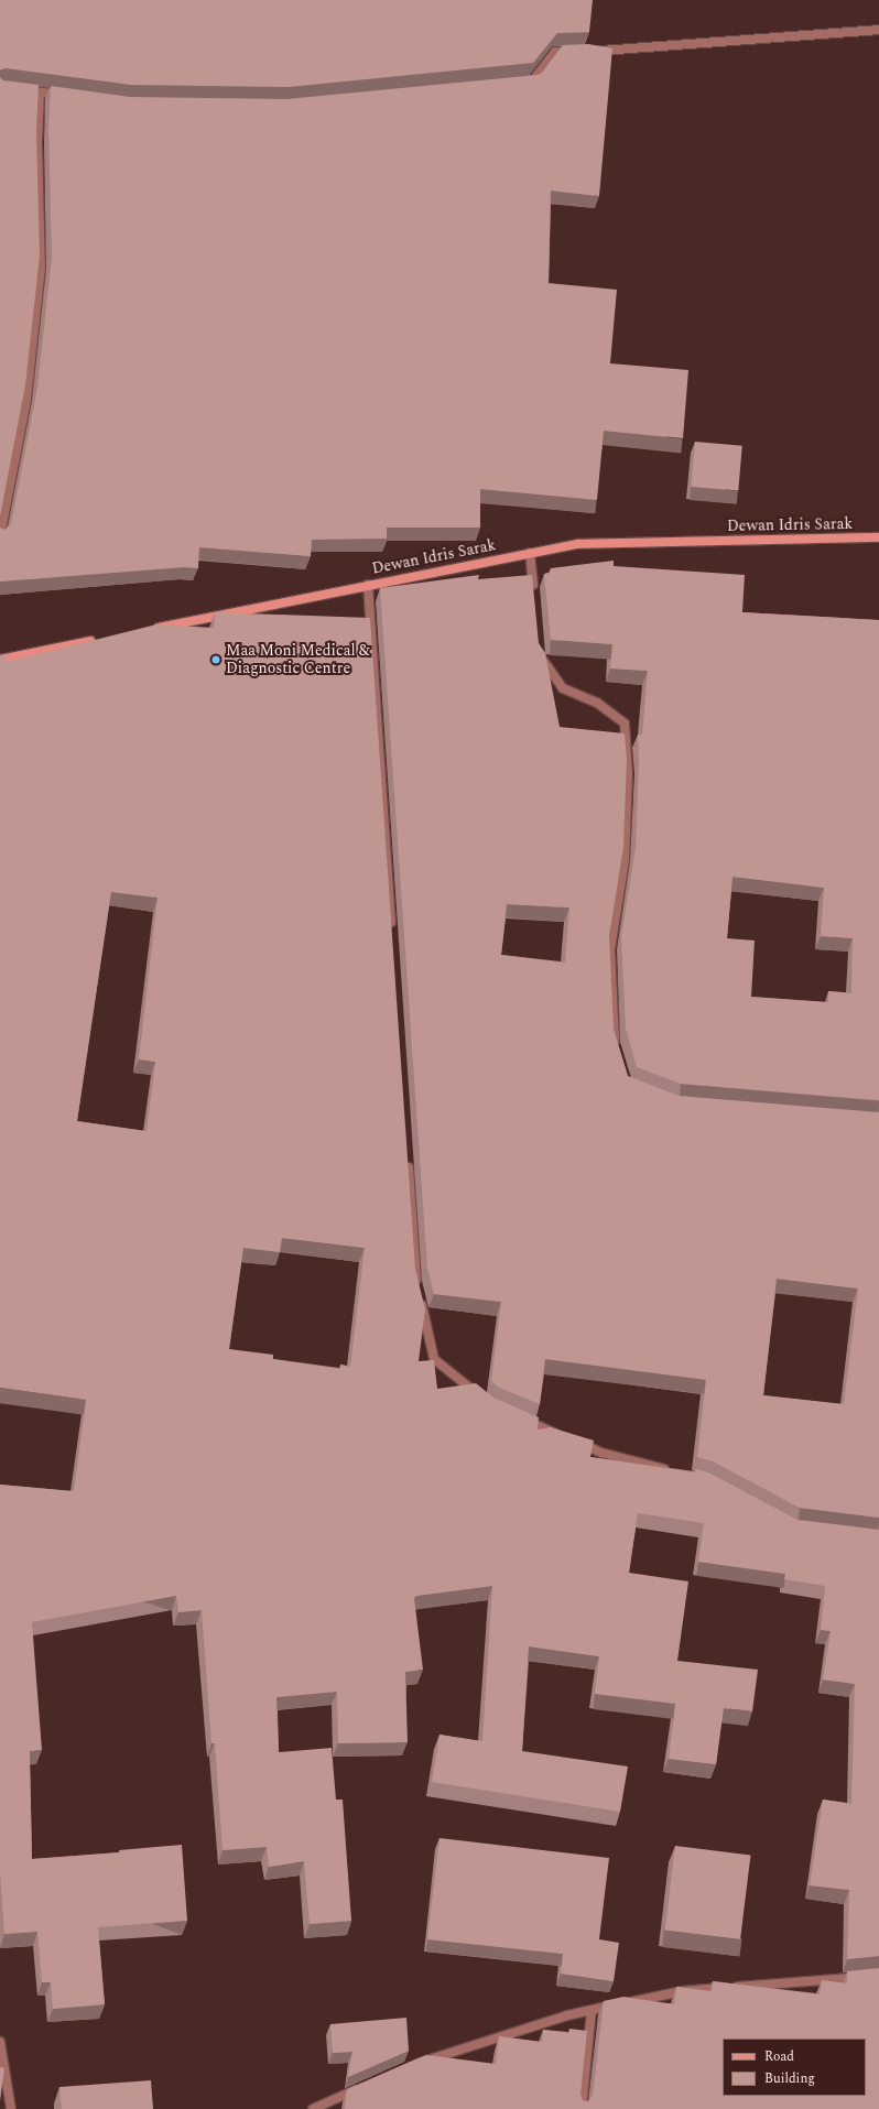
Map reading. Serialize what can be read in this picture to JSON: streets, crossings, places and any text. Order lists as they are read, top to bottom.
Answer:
{
  "streets": {
    "main road": ["Dewan Idris Sarak"]
  },
  "places": ["Maa Moni Medical & Diagnostic Centre"],
  "legend": ["Road", "Building"]
}
